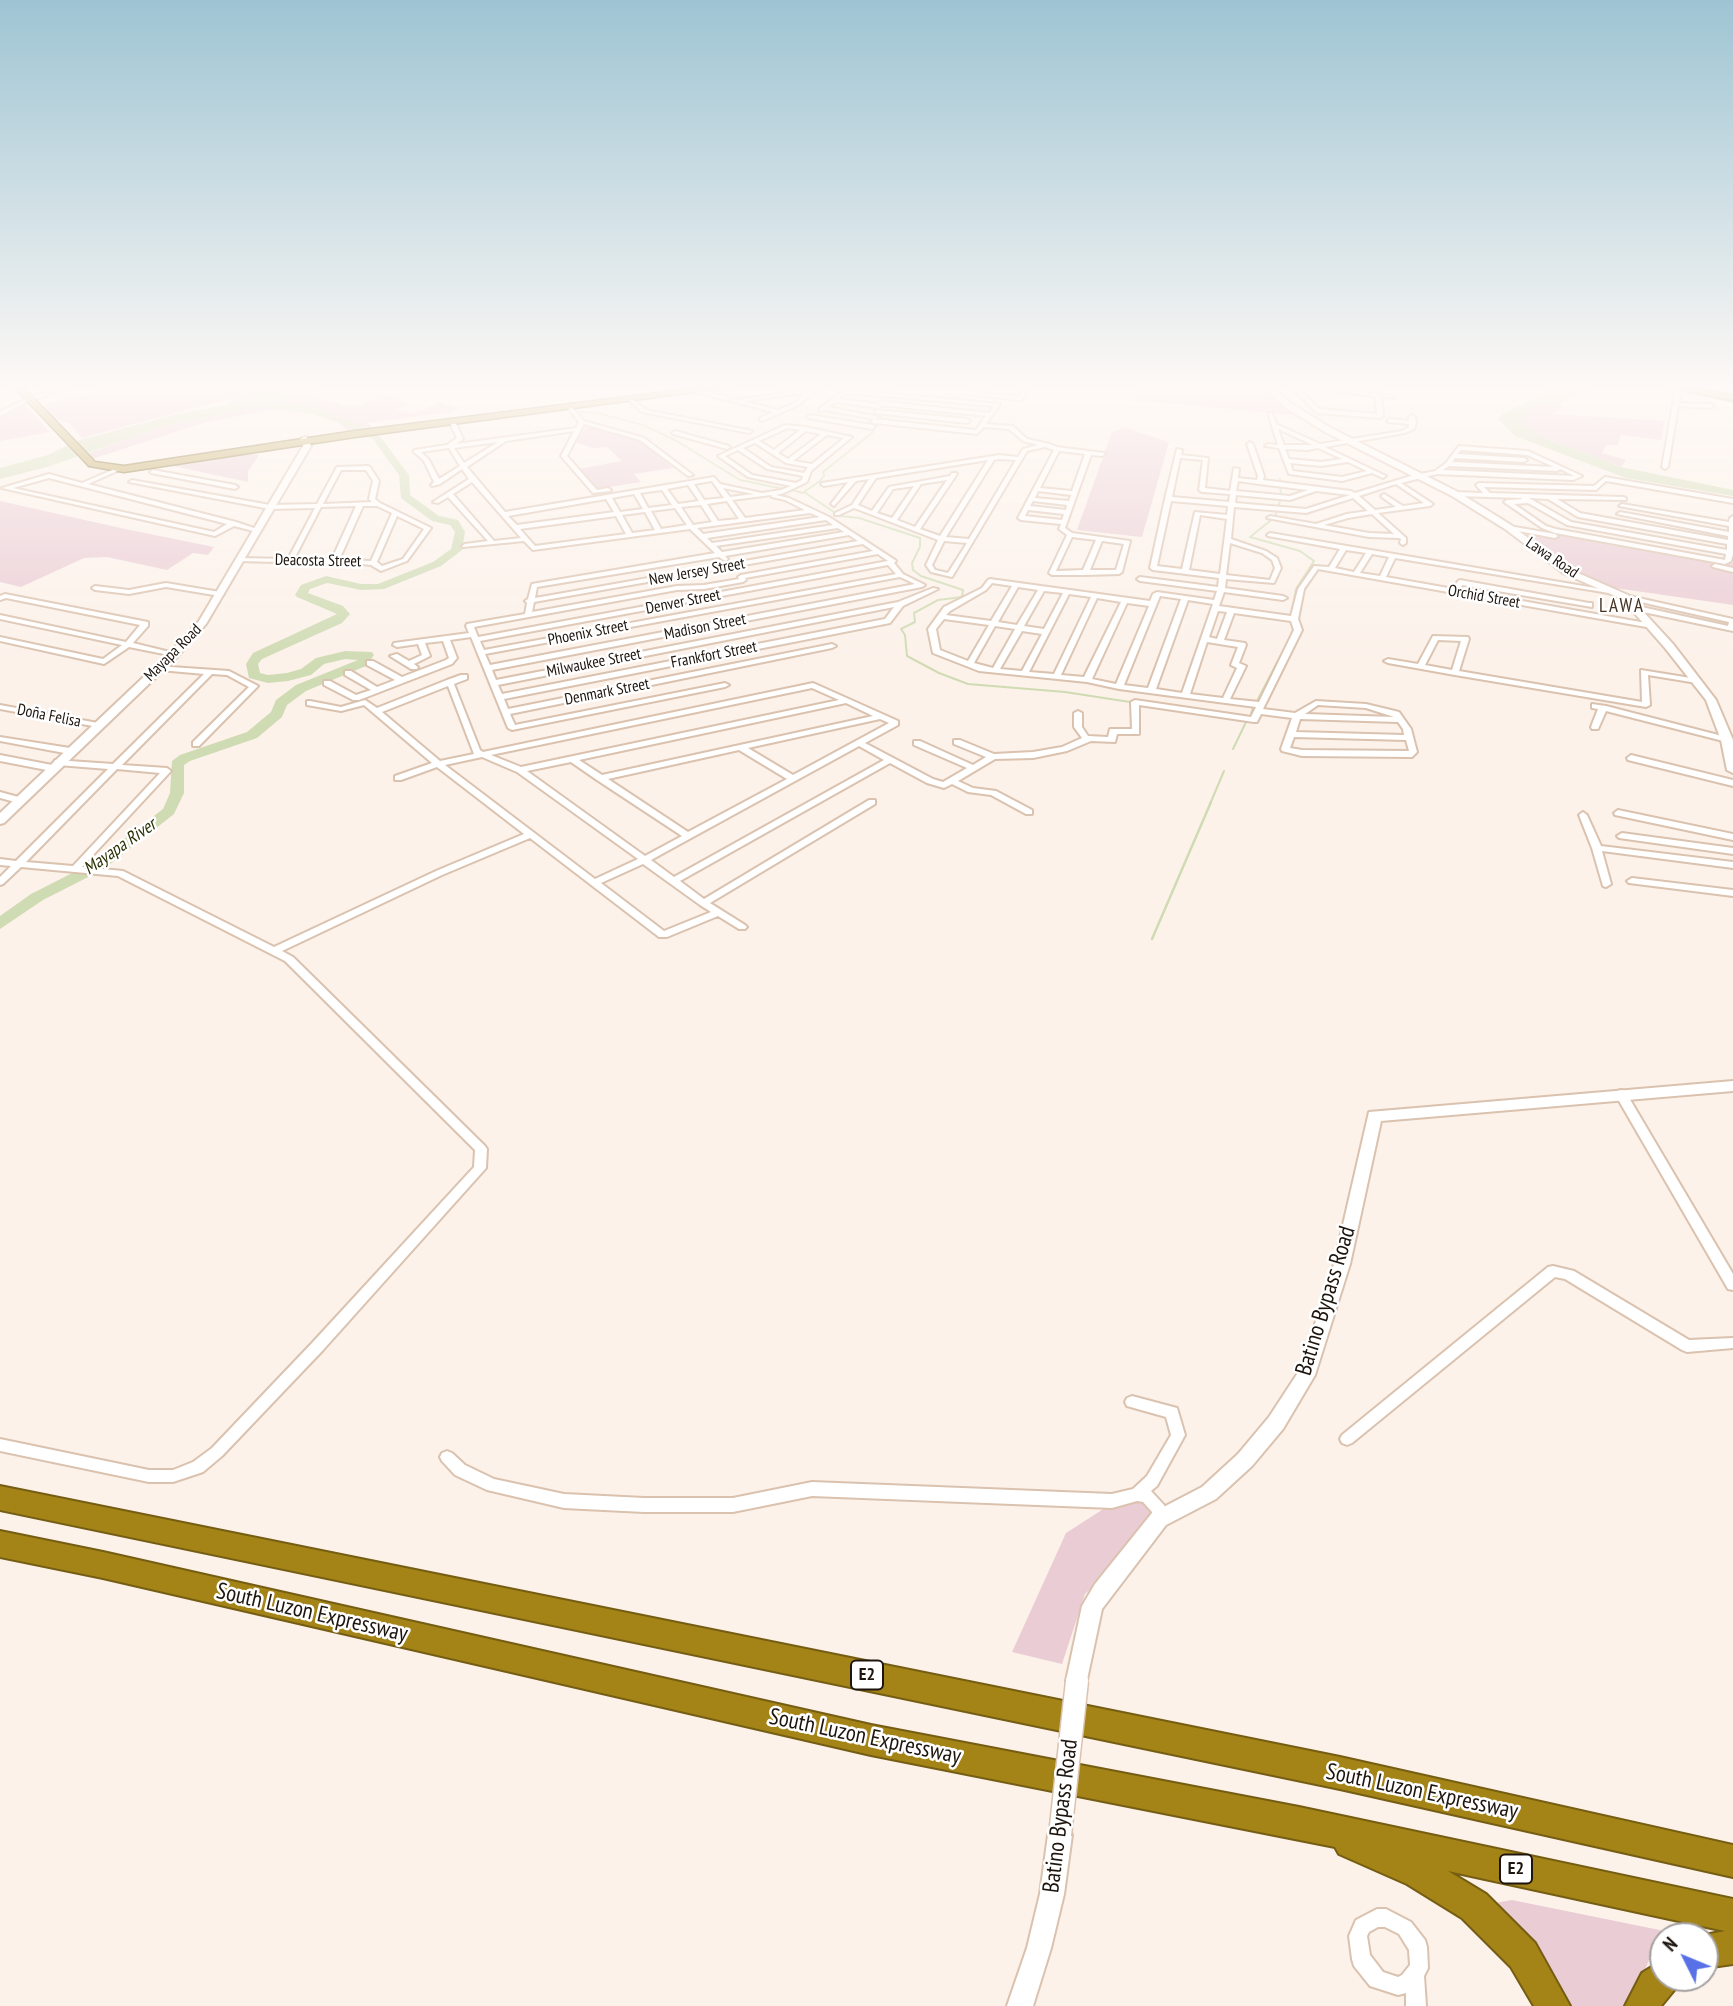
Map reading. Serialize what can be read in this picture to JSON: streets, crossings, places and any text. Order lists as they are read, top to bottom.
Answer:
{
  "streets": {
    "highway": ["South Luzon Expressway", "E2"],
    "main road": ["Lawa Road", "Mayapa Road", "Batino Bypass Road"],
    "street": [
      "Deacosta Street",
      "New Jersey Street",
      "Orchid Street",
      "Denver Street",
      "Madison Street",
      "Phoenix Street",
      "Frankfort Street",
      "Milwaukee Street",
      "Denmark Street",
      "Doña Felisa"
    ]
  },
  "crossings": [
    ["Lawa Road", "Orchid Street"],
    ["Deacosta Street", "Mayapa Road"],
    ["Madison Street", "Milwaukee Street"],
    ["Mayapa Road", "Doña Felisa"],
    ["Frankfort Street", "Milwaukee Street"]
  ],
  "districts": ["LAWA"],
  "water": ["Mayapa River"],
  "north": "top left"
}
